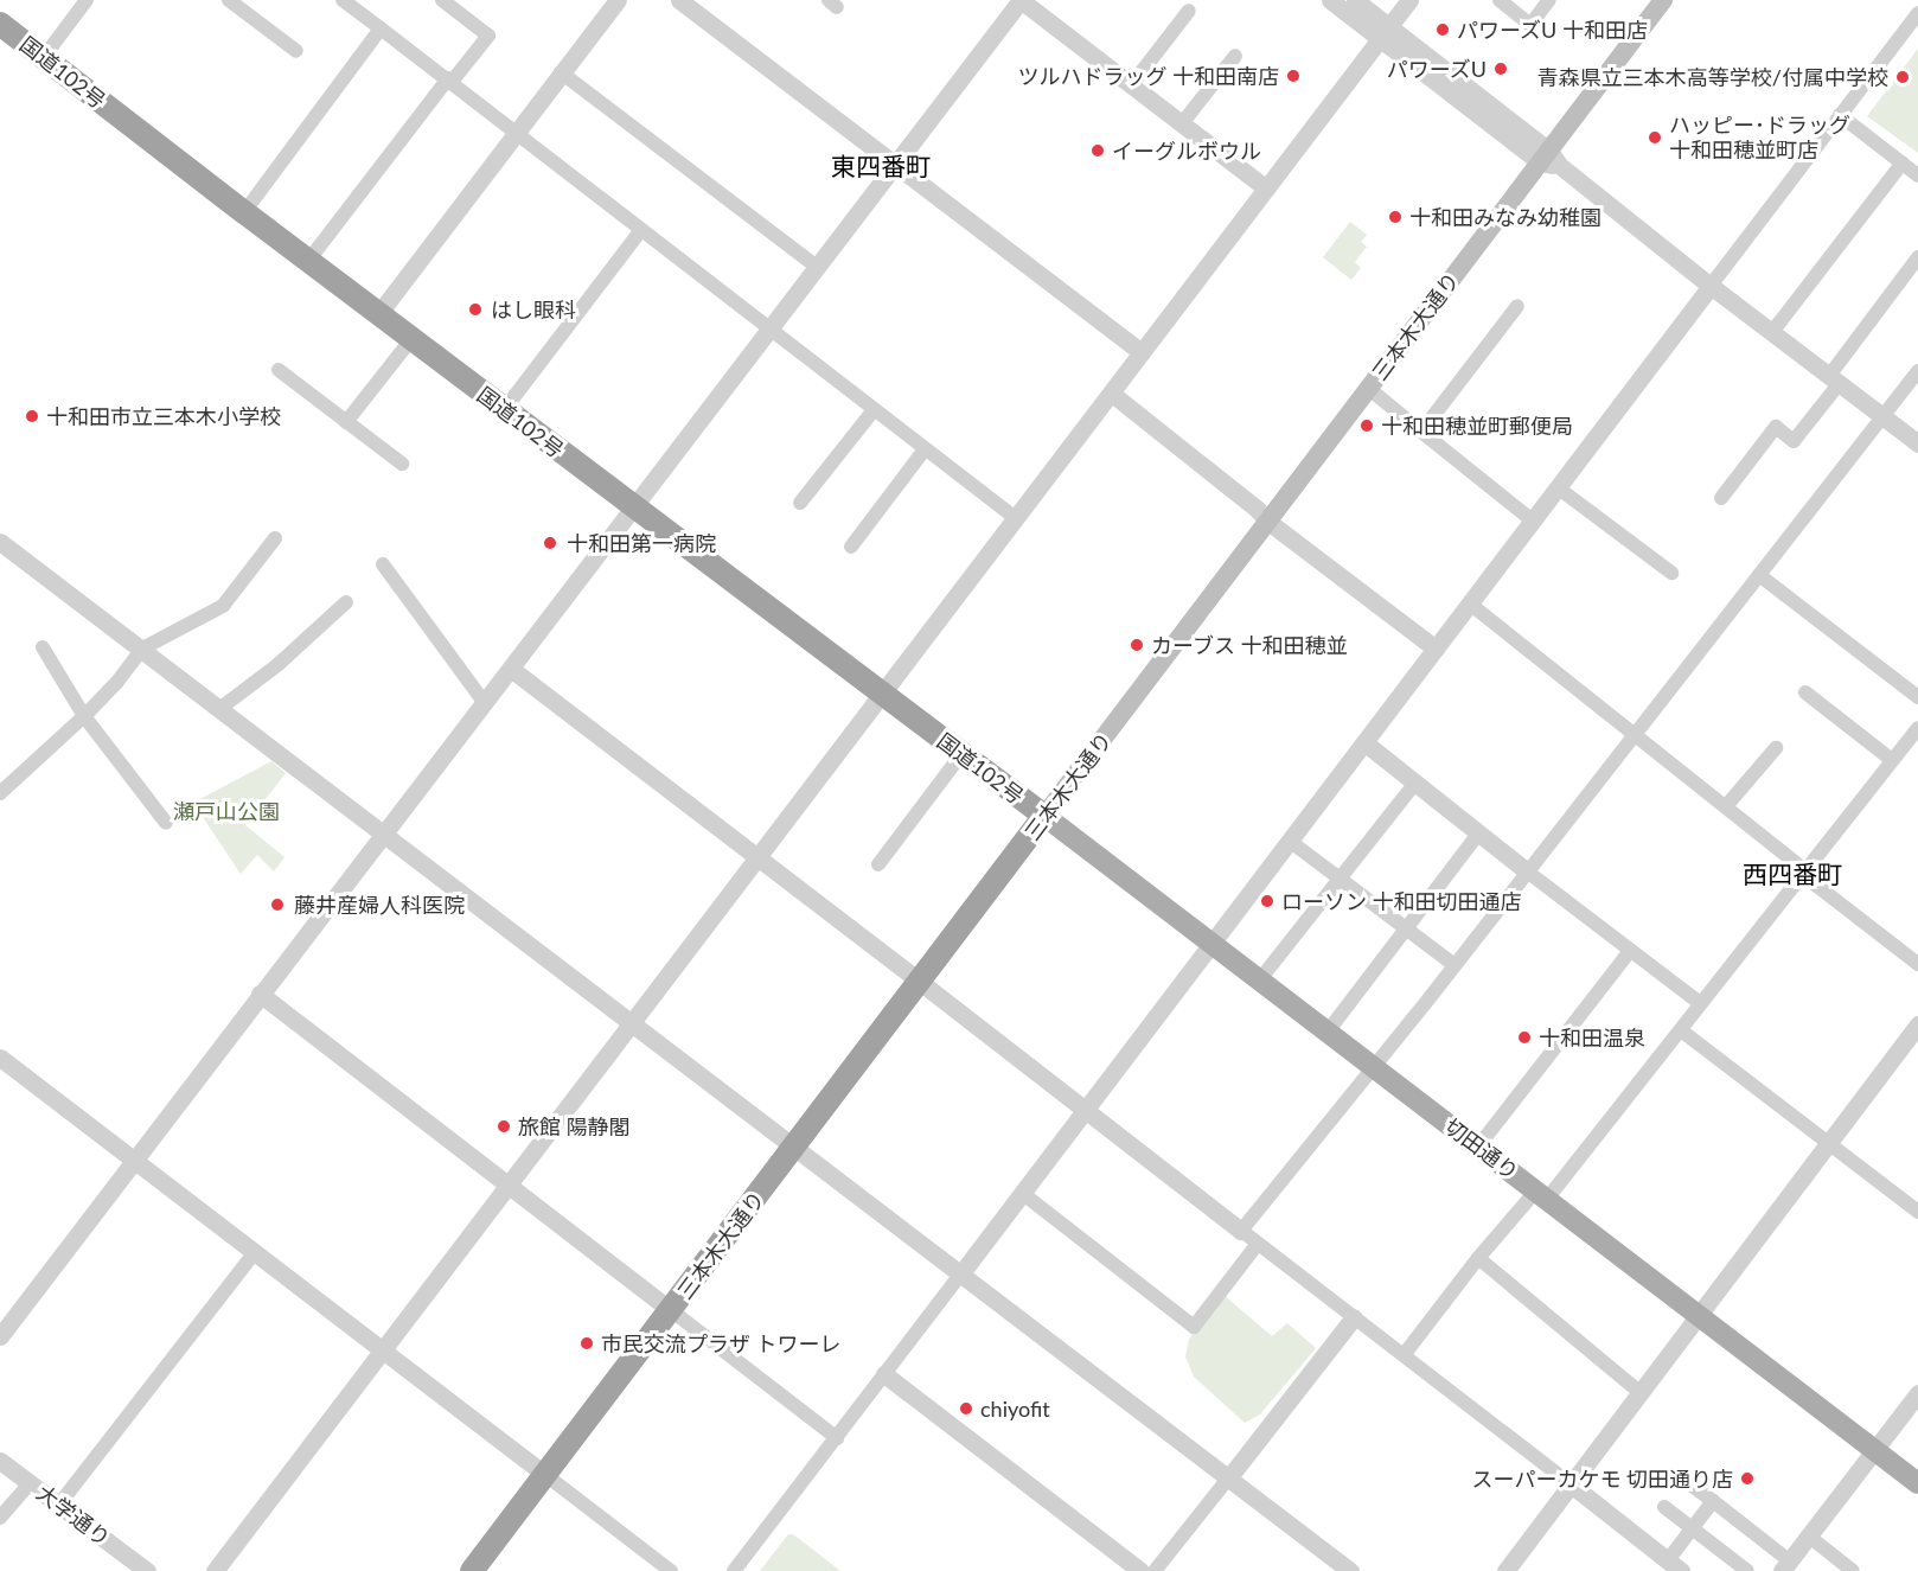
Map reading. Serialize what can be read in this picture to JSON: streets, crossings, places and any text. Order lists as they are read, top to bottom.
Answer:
{
  "streets": {
    "highway": ["国道102号", "三本木大通り"],
    "main road": ["切田通り"],
    "street": ["大学通り"]
  },
  "crossings": [
    ["国道102号", "三本木大通り"],
    ["国道102号", "切田通り"],
    ["三本木大通り", "切田通り"]
  ],
  "districts": ["東四番町", "西四番町"],
  "parks": ["瀬戸山公園"],
  "places": [
    "パワーズU 十和田店",
    "パワーズU",
    "ツルハドラッグ 十和田南店",
    "青森県立三本木高等学校/付属中学校",
    "ハッピー･ドラッグ 十和田穂並町店",
    "イーグルボウル",
    "十和田みなみ幼稚園",
    "はし眼科",
    "十和田市立三本木小学校",
    "十和田穂並町郵便局",
    "十和田第一病院",
    "カーブス 十和田穂並",
    "ローソン 十和田切田通店",
    "藤井産婦人科医院",
    "十和田温泉",
    "旅館 陽静閣",
    "市民交流プラザ トワーレ",
    "chiyofit",
    "スーパーカケモ 切田通り店"
  ]
}
